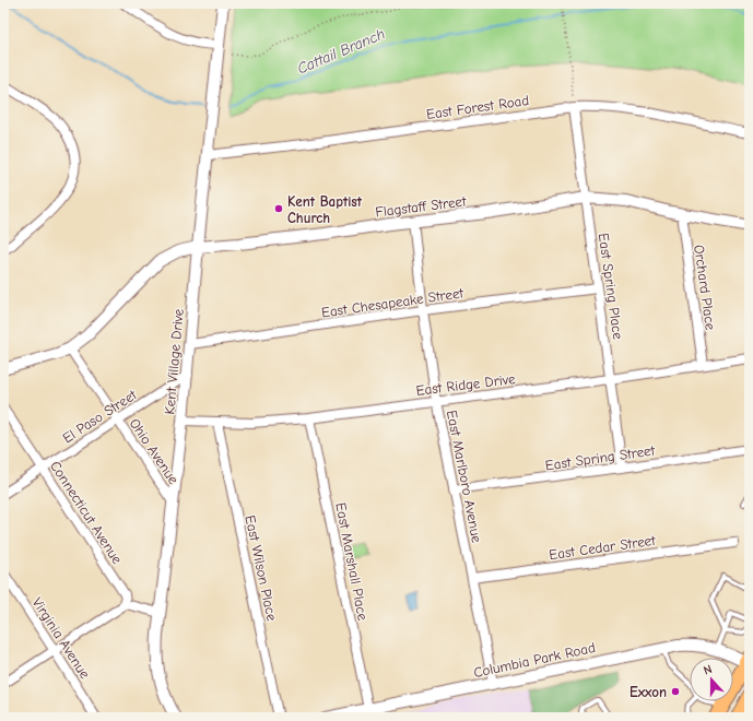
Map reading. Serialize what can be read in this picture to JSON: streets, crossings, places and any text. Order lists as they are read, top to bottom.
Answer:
{
  "streets": {
    "street": [
      "East Forest Road",
      "Flagstaff Street",
      "East Spring Place",
      "Orchard Place",
      "East Chesapeake Street",
      "Kent Village Drive",
      "East Ridge Drive",
      "El Paso Street",
      "Ohio Avenue",
      "East Spring Street",
      "East Marlboro Avenue",
      "Connecticut Avenue",
      "East Cedar Street",
      "East Marshall Place",
      "East Wilson Place",
      "Virginia Avenue",
      "Columbia Park Road"
    ]
  },
  "crossings": [
    ["East Forest Road", "East Spring Place"],
    ["East Forest Road", "Kent Village Drive"],
    ["Flagstaff Street", "East Spring Place"],
    ["Flagstaff Street", "Orchard Place"],
    ["Flagstaff Street", "Kent Village Drive"],
    ["Flagstaff Street", "Ohio Avenue"],
    ["Flagstaff Street", "East Marlboro Avenue"],
    ["East Spring Place", "East Chesapeake Street"],
    ["East Spring Place", "East Ridge Drive"],
    ["East Spring Place", "East Spring Street"],
    ["Orchard Place", "East Ridge Drive"],
    ["East Chesapeake Street", "Kent Village Drive"],
    ["East Chesapeake Street", "East Marlboro Avenue"],
    ["Kent Village Drive", "East Ridge Drive"],
    ["Kent Village Drive", "El Paso Street"],
    ["Kent Village Drive", "Ohio Avenue"],
    ["East Ridge Drive", "East Marlboro Avenue"],
    ["East Ridge Drive", "East Marshall Place"],
    ["East Ridge Drive", "East Wilson Place"],
    ["El Paso Street", "Ohio Avenue"],
    ["El Paso Street", "Connecticut Avenue"],
    ["East Spring Street", "East Marlboro Avenue"],
    ["East Marlboro Avenue", "East Cedar Street"],
    ["East Marlboro Avenue", "Columbia Park Road"],
    ["East Marshall Place", "Columbia Park Road"]
  ],
  "water": ["Cattail Branch"],
  "places": ["Kent Baptist Church", "Exxon"],
  "north": "top"
}
